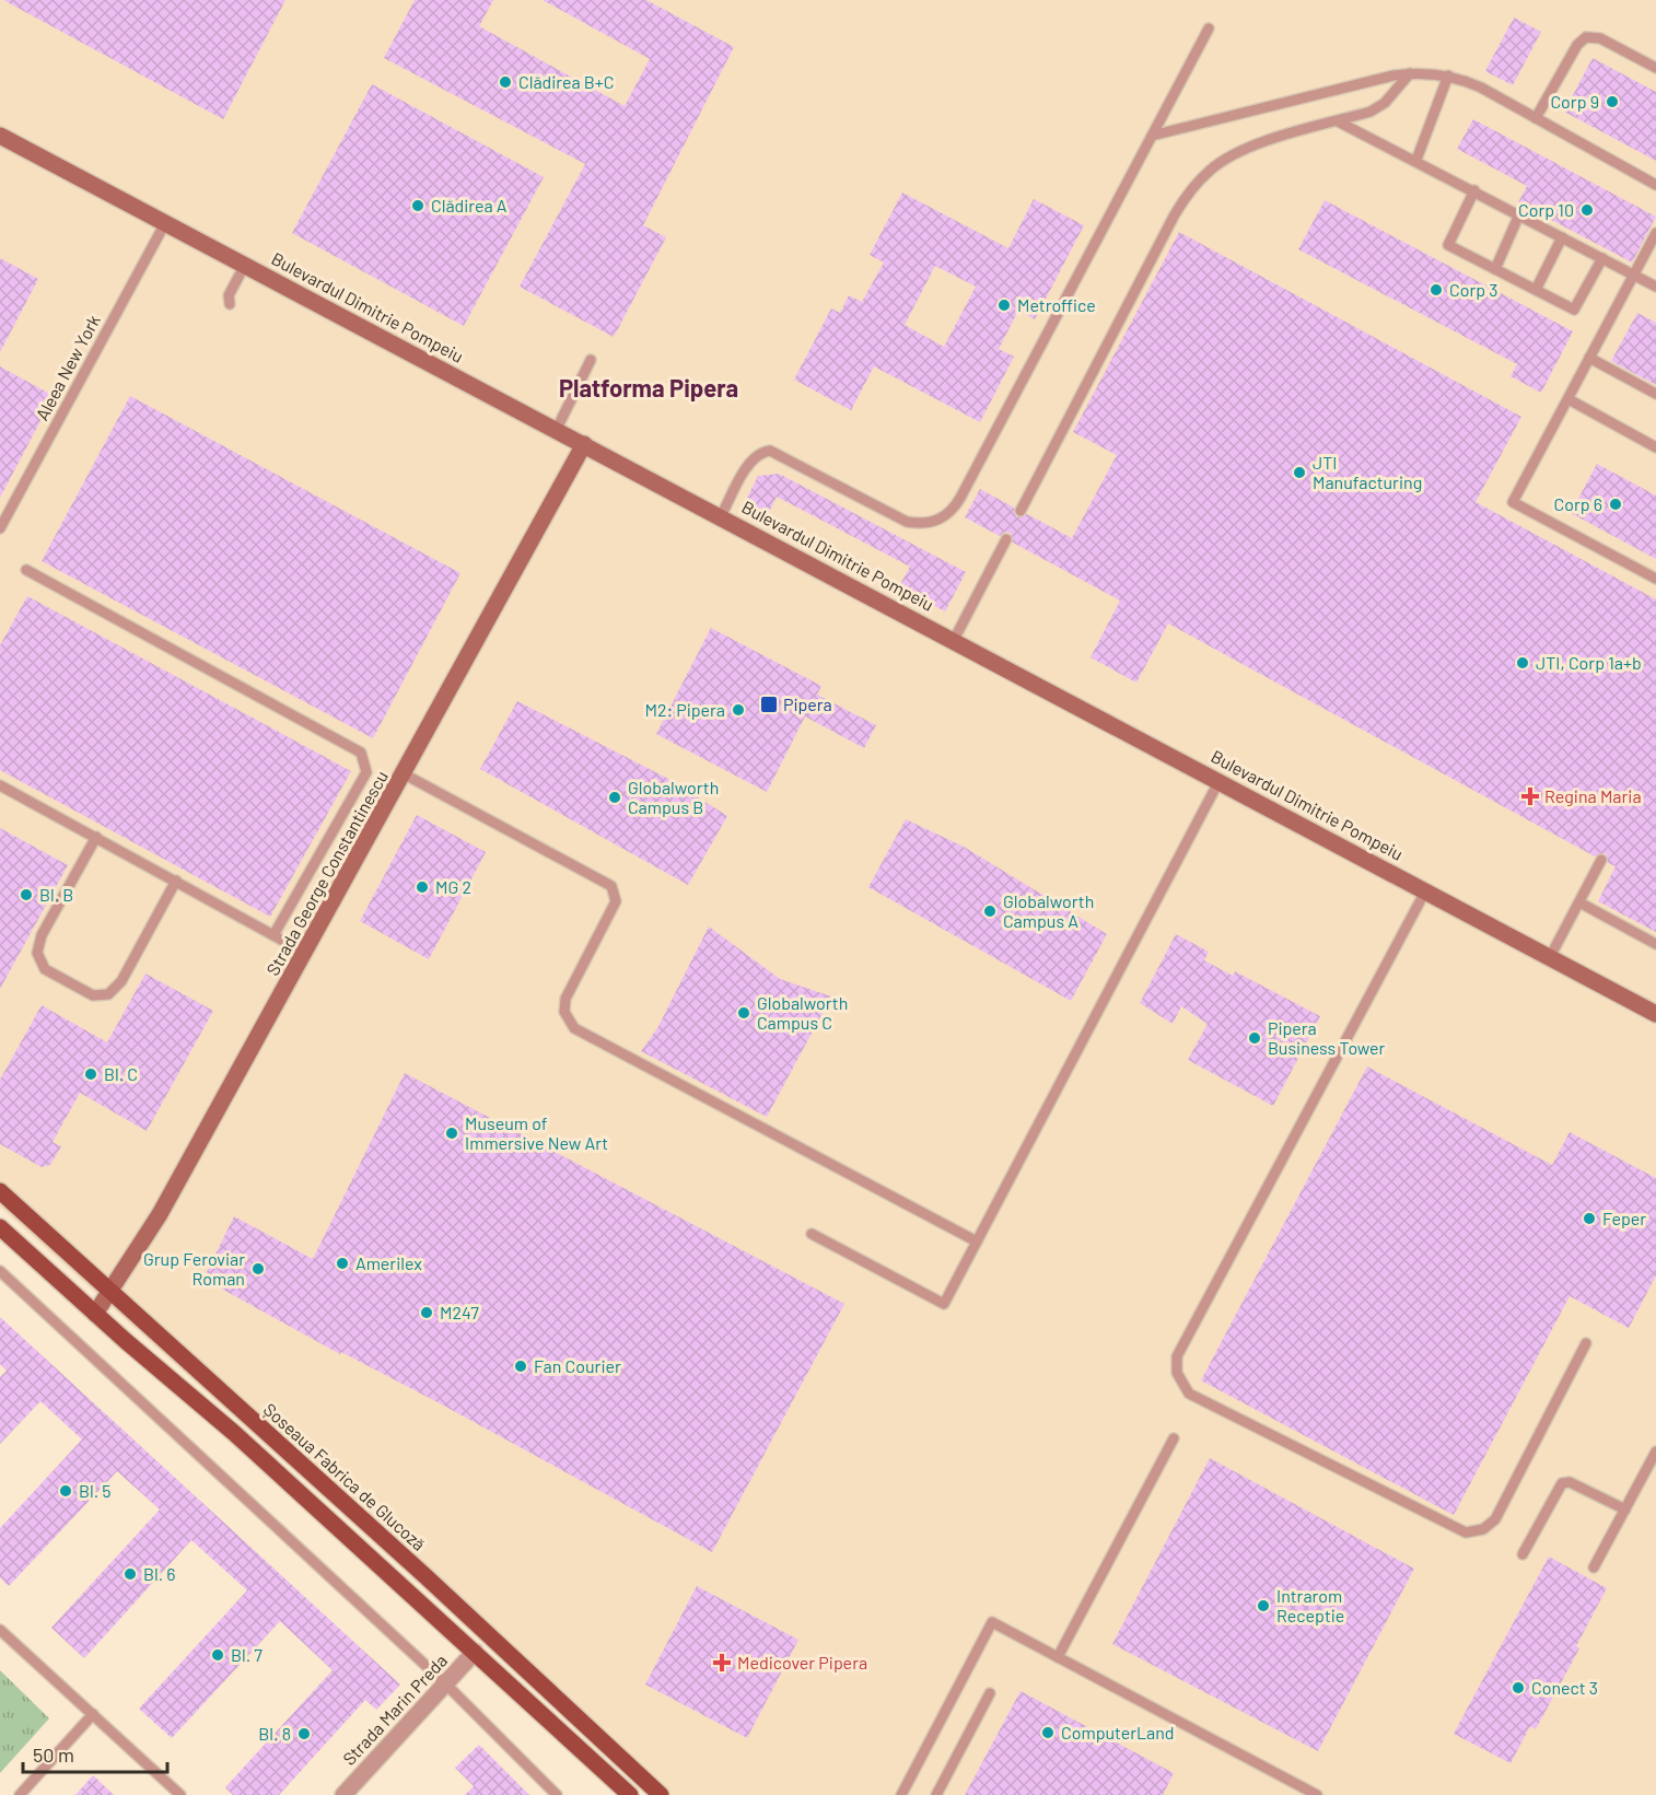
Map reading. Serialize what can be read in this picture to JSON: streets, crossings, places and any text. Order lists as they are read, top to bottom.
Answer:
{
  "streets": {
    "main road": ["Șoseaua Fabrica de Glucoză"],
    "street": ["Bulevardul Dimitrie Pompeiu", "Strada George Constantinescu", "Strada Marin Preda"],
    "lane": ["Aleea New York"]
  },
  "crossings": [
    ["Bulevardul Dimitrie Pompeiu", "Aleea New York"],
    ["Bulevardul Dimitrie Pompeiu", "Strada George Constantinescu"],
    ["Strada George Constantinescu", "Șoseaua Fabrica de Glucoză"]
  ],
  "districts": ["Platforma Pipera"],
  "places": {
    "other": [
      "Clădirea B+C",
      "Corp 9",
      "Clădirea A",
      "Corp 10",
      "Corp 3",
      "Metroffice",
      "JTI Manufacturing",
      "Corp 6",
      "JTI, Corp 1a+b",
      "M2: Pipera",
      "Globalworth Campus B",
      "MG 2",
      "Bl. B",
      "Globalworth Campus A",
      "Globalworth Campus C",
      "Pipera Business Tower",
      "Bl. C",
      "Museum of Immersive New Art",
      "Feper",
      "Amerilex",
      "Grup Feroviar Roman",
      "M247",
      "Fan Courier",
      "Bl. 5",
      "Bl. 6",
      "Intrarom Receptie",
      "Bl. 7",
      "Conect 3",
      "ComputerLand",
      "Bl. 8"
    ],
    "transit": ["Pipera"],
    "health": ["Regina Maria", "Medicover Pipera"]
  },
  "scale_bar": "50 m"
}
